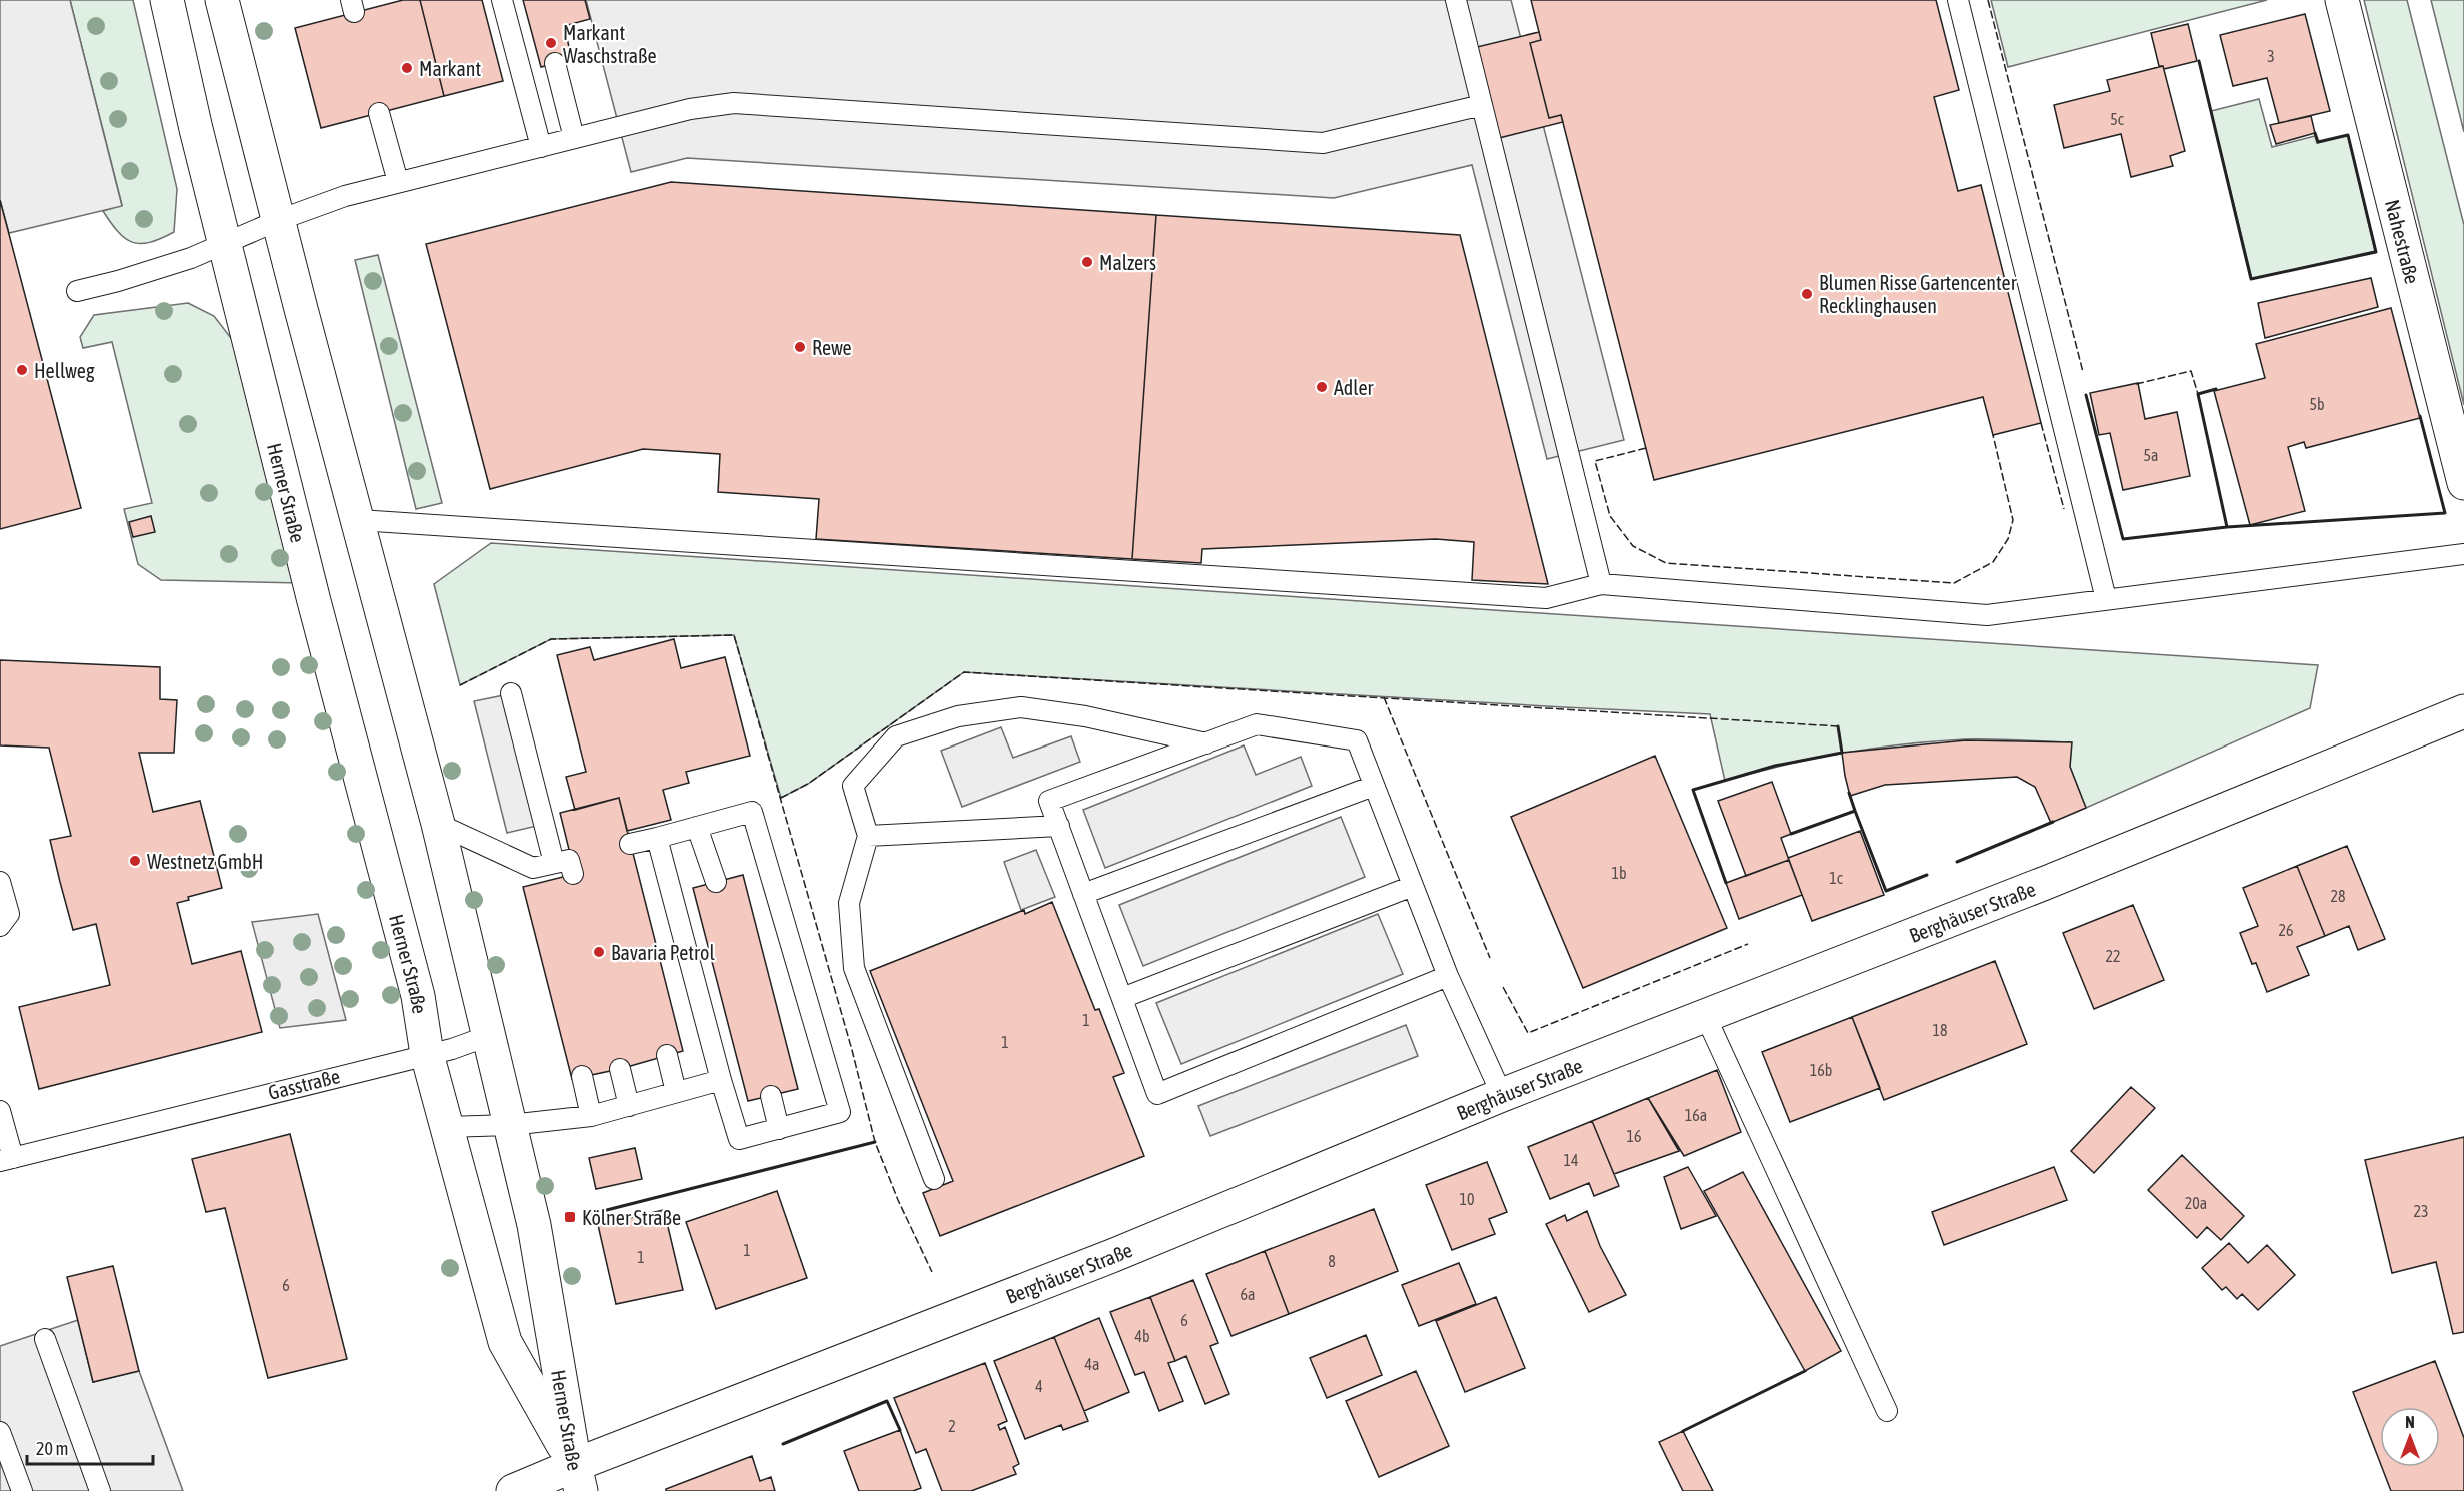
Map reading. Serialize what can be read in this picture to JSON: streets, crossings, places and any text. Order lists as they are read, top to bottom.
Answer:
{
  "streets": {
    "main road": ["Nahestraße", "Herner Straße", "Berghäuser Straße"],
    "lane": ["Gasstraße"]
  },
  "crossings": [
    ["Herner Straße", "Berghäuser Straße"],
    ["Herner Straße", "Gasstraße"]
  ],
  "places": {
    "other": [
      "Markant Waschstraße",
      "Markant",
      "Malzers",
      "Blumen Risse Gartencenter Recklinghausen",
      "Rewe",
      "Hellweg",
      "Adler",
      "Westnetz GmbH",
      "Bavaria Petrol"
    ],
    "transit": ["Kölner Straße"]
  },
  "house_numbers": [
    "3",
    "5c",
    "5b",
    "5a",
    "1b",
    "1c",
    "28",
    "26",
    "22",
    "1",
    "18",
    "1",
    "16b",
    "16a",
    "16",
    "14",
    "10",
    "20a",
    "23",
    "1",
    "1",
    "8",
    "6",
    "6a",
    "6",
    "4b",
    "4a",
    "4",
    "2"
  ],
  "scale_bar": "20 m",
  "north": "top"
}
